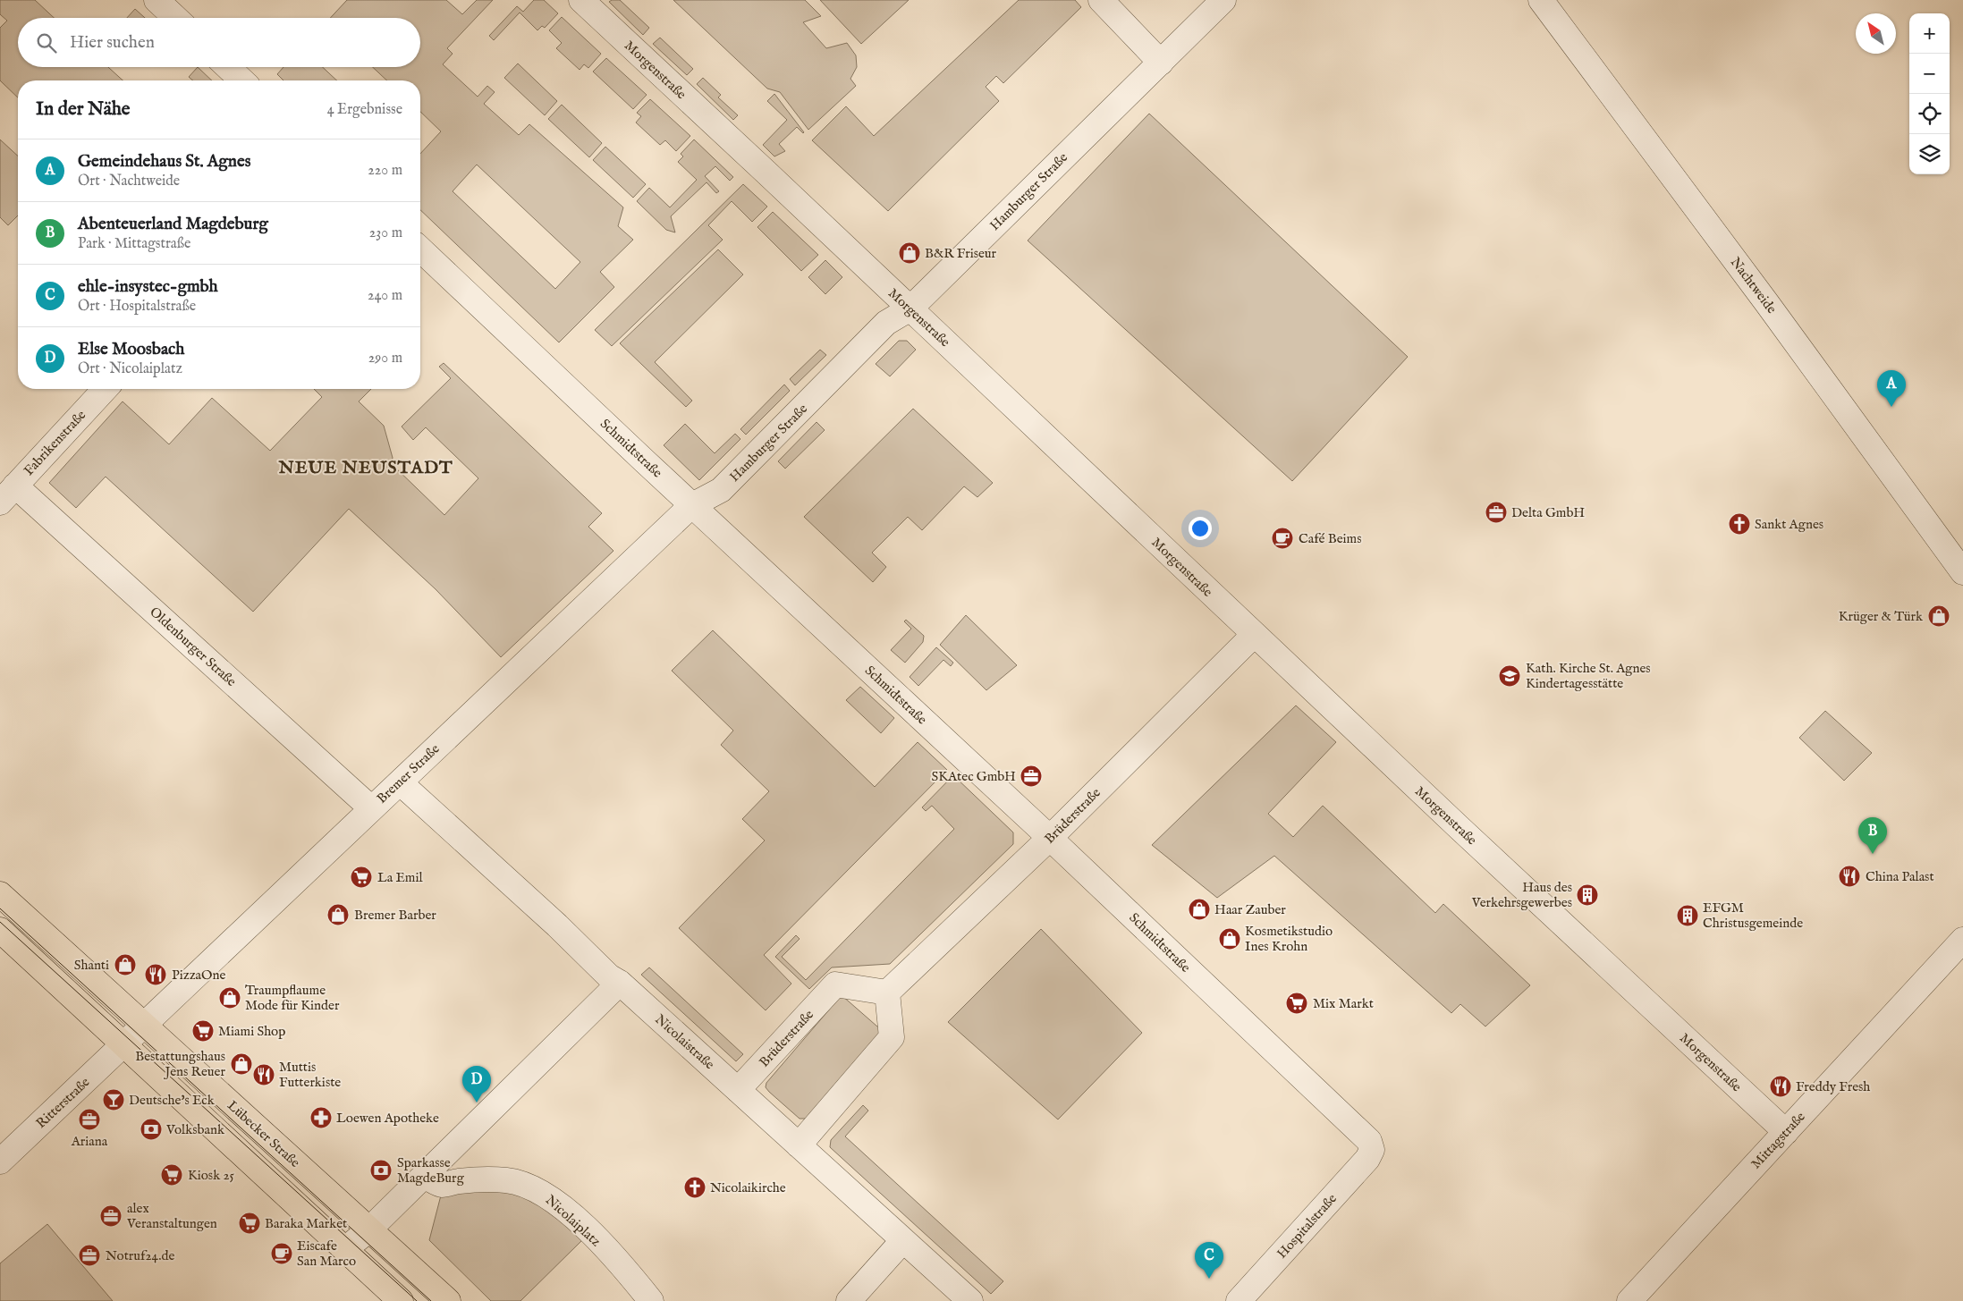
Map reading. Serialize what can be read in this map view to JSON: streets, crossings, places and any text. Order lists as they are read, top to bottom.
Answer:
{
  "streets": {
    "main road": ["Lübecker Straße"],
    "street": [
      "Morgenstraße",
      "Hamburger Straße",
      "Nachtweide",
      "Fabrikenstraße",
      "Schmidtstraße",
      "Oldenburger Straße",
      "Bremer Straße",
      "Brüderstraße",
      "Nicolaistraße",
      "Ritterstraße",
      "Mittagstraße",
      "Nicolaiplatz",
      "Hospitalstraße"
    ]
  },
  "crossings": [
    ["Morgenstraße", "Hamburger Straße"],
    ["Morgenstraße", "Brüderstraße"],
    ["Morgenstraße", "Mittagstraße"],
    ["Hamburger Straße", "Schmidtstraße"],
    ["Hamburger Straße", "Bremer Straße"],
    ["Fabrikenstraße", "Oldenburger Straße"],
    ["Schmidtstraße", "Bremer Straße"],
    ["Schmidtstraße", "Brüderstraße"],
    ["Schmidtstraße", "Hospitalstraße"],
    ["Oldenburger Straße", "Bremer Straße"],
    ["Bremer Straße", "Nicolaistraße"],
    ["Bremer Straße", "Ritterstraße"],
    ["Bremer Straße", "Lübecker Straße"],
    ["Brüderstraße", "Nicolaistraße"],
    ["Ritterstraße", "Lübecker Straße"]
  ],
  "districts": ["NEUE NEUSTADT"],
  "places": {
    "shop": [
      "B&R Friseur",
      "Krüger & Türk",
      "Haar Zauber",
      "Bremer Barber",
      "Kosmetikstudio Ines Krohn",
      "Shanti",
      "Traumpflaume Mode für Kinder",
      "Bestattungshaus Jens Reuer"
    ],
    "office": [
      "Delta GmbH",
      "SKAtec GmbH",
      "Ariana",
      "alex Veranstaltungen",
      "Notruf24.de"
    ],
    "church": ["Sankt Agnes", "Nicolaikirche"],
    "cafe": ["Café Beims", "Eiscafe San Marco"],
    "school or university": ["Kath. Kirche St. Agnes Kindertagesstätte"],
    "restaurant": [
      "China Palast",
      "PizzaOne",
      "Muttis Futterkiste",
      "Freddy Fresh"
    ],
    "supermarket": [
      "La Emil",
      "Mix Markt",
      "Miami Shop",
      "Kiosk 25",
      "Baraka Market"
    ],
    "building": ["Haus des Verkehrsgewerbes", "EFGM Christusgemeinde"],
    "bar": ["Deutsche's Eck"],
    "pharmacy": ["Loewen Apotheke"],
    "bank": ["Volksbank", "Sparkasse MagdeBurg"]
  },
  "north": "top left",
  "page": {
    "map_buttons": ["+", "−"],
    "search": "Hier suchen",
    "heading": ["In der Nähe", "4 Ergebnisse"],
    "list": [
      {
        "mark": "A",
        "name": "Gemeindehaus St. Agnes",
        "note": "Ort · Nachtweide",
        "value": "220 m"
      },
      {
        "mark": "B",
        "name": "Abenteuerland Magdeburg",
        "note": "Park · Mittagstraße",
        "value": "230 m"
      },
      {
        "mark": "C",
        "name": "ehle-insystec-gmbh",
        "note": "Ort · Hospitalstraße",
        "value": "240 m"
      },
      {
        "mark": "D",
        "name": "Else Moosbach",
        "note": "Ort · Nicolaiplatz",
        "value": "290 m"
      }
    ],
    "pins": [
      "A",
      "B",
      "D",
      "C"
    ]
  }
}
